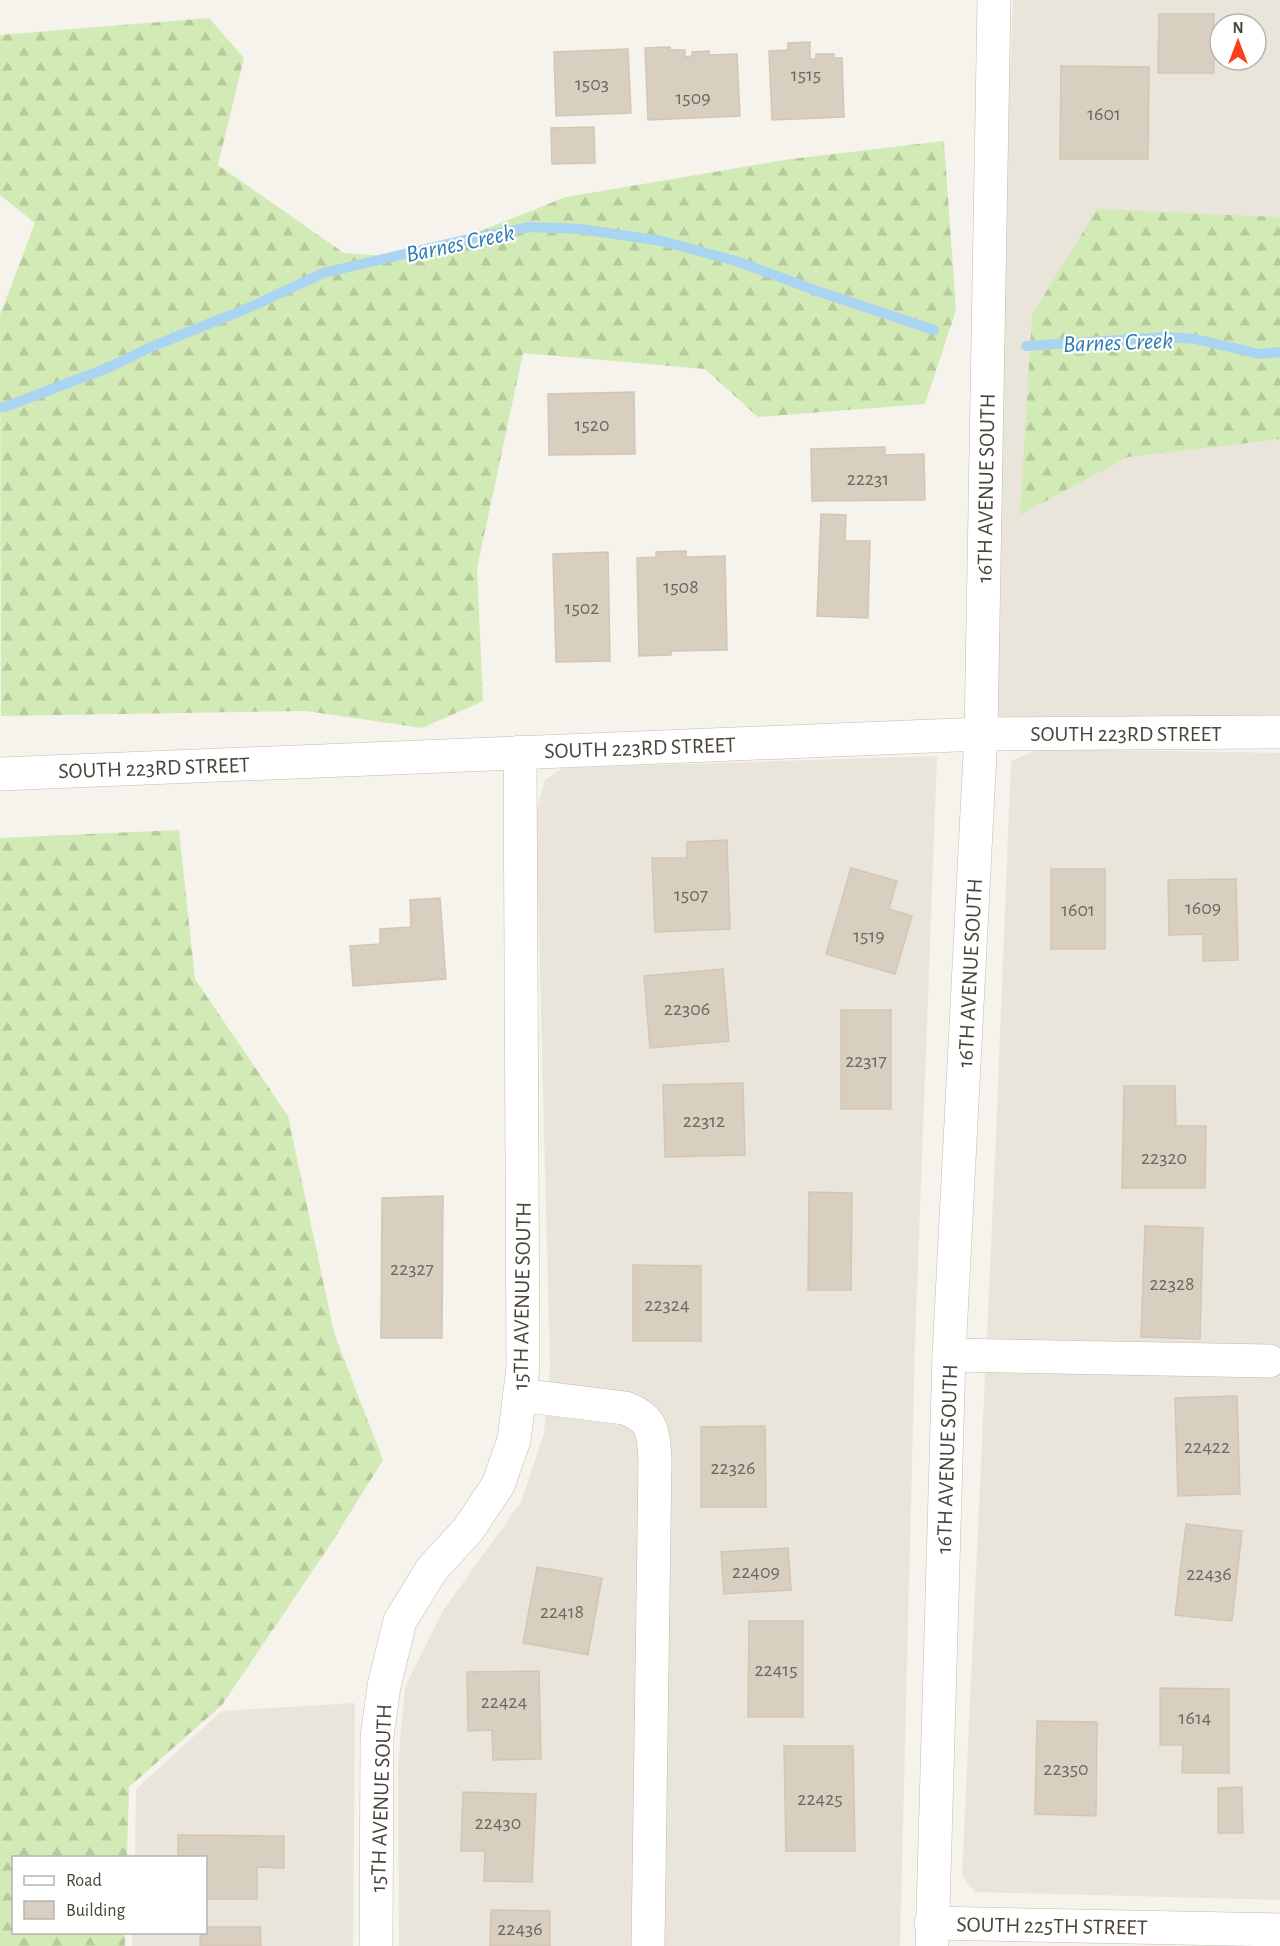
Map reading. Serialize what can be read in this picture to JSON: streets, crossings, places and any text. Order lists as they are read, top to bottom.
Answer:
{
  "streets": {
    "street": [
      "16TH AVENUE SOUTH",
      "SOUTH 223RD STREET",
      "15TH AVENUE SOUTH",
      "SOUTH 225TH STREET"
    ]
  },
  "crossings": [
    ["16TH AVENUE SOUTH", "SOUTH 223RD STREET"],
    ["16TH AVENUE SOUTH", "SOUTH 225TH STREET"],
    ["SOUTH 223RD STREET", "15TH AVENUE SOUTH"]
  ],
  "water": ["Barnes Creek"],
  "house_numbers": [
    "1515",
    "1503",
    "1509",
    "1601",
    "1520",
    "22231",
    "1508",
    "1502",
    "1507",
    "1609",
    "1601",
    "1519",
    "22306",
    "22317",
    "22312",
    "22320",
    "22327",
    "22328",
    "22324",
    "22422",
    "22326",
    "22409",
    "22436",
    "22418",
    "22415",
    "22424",
    "1614",
    "22350",
    "22425",
    "22430",
    "22436"
  ],
  "legend": ["Road", "Building"],
  "north": "top"
}
